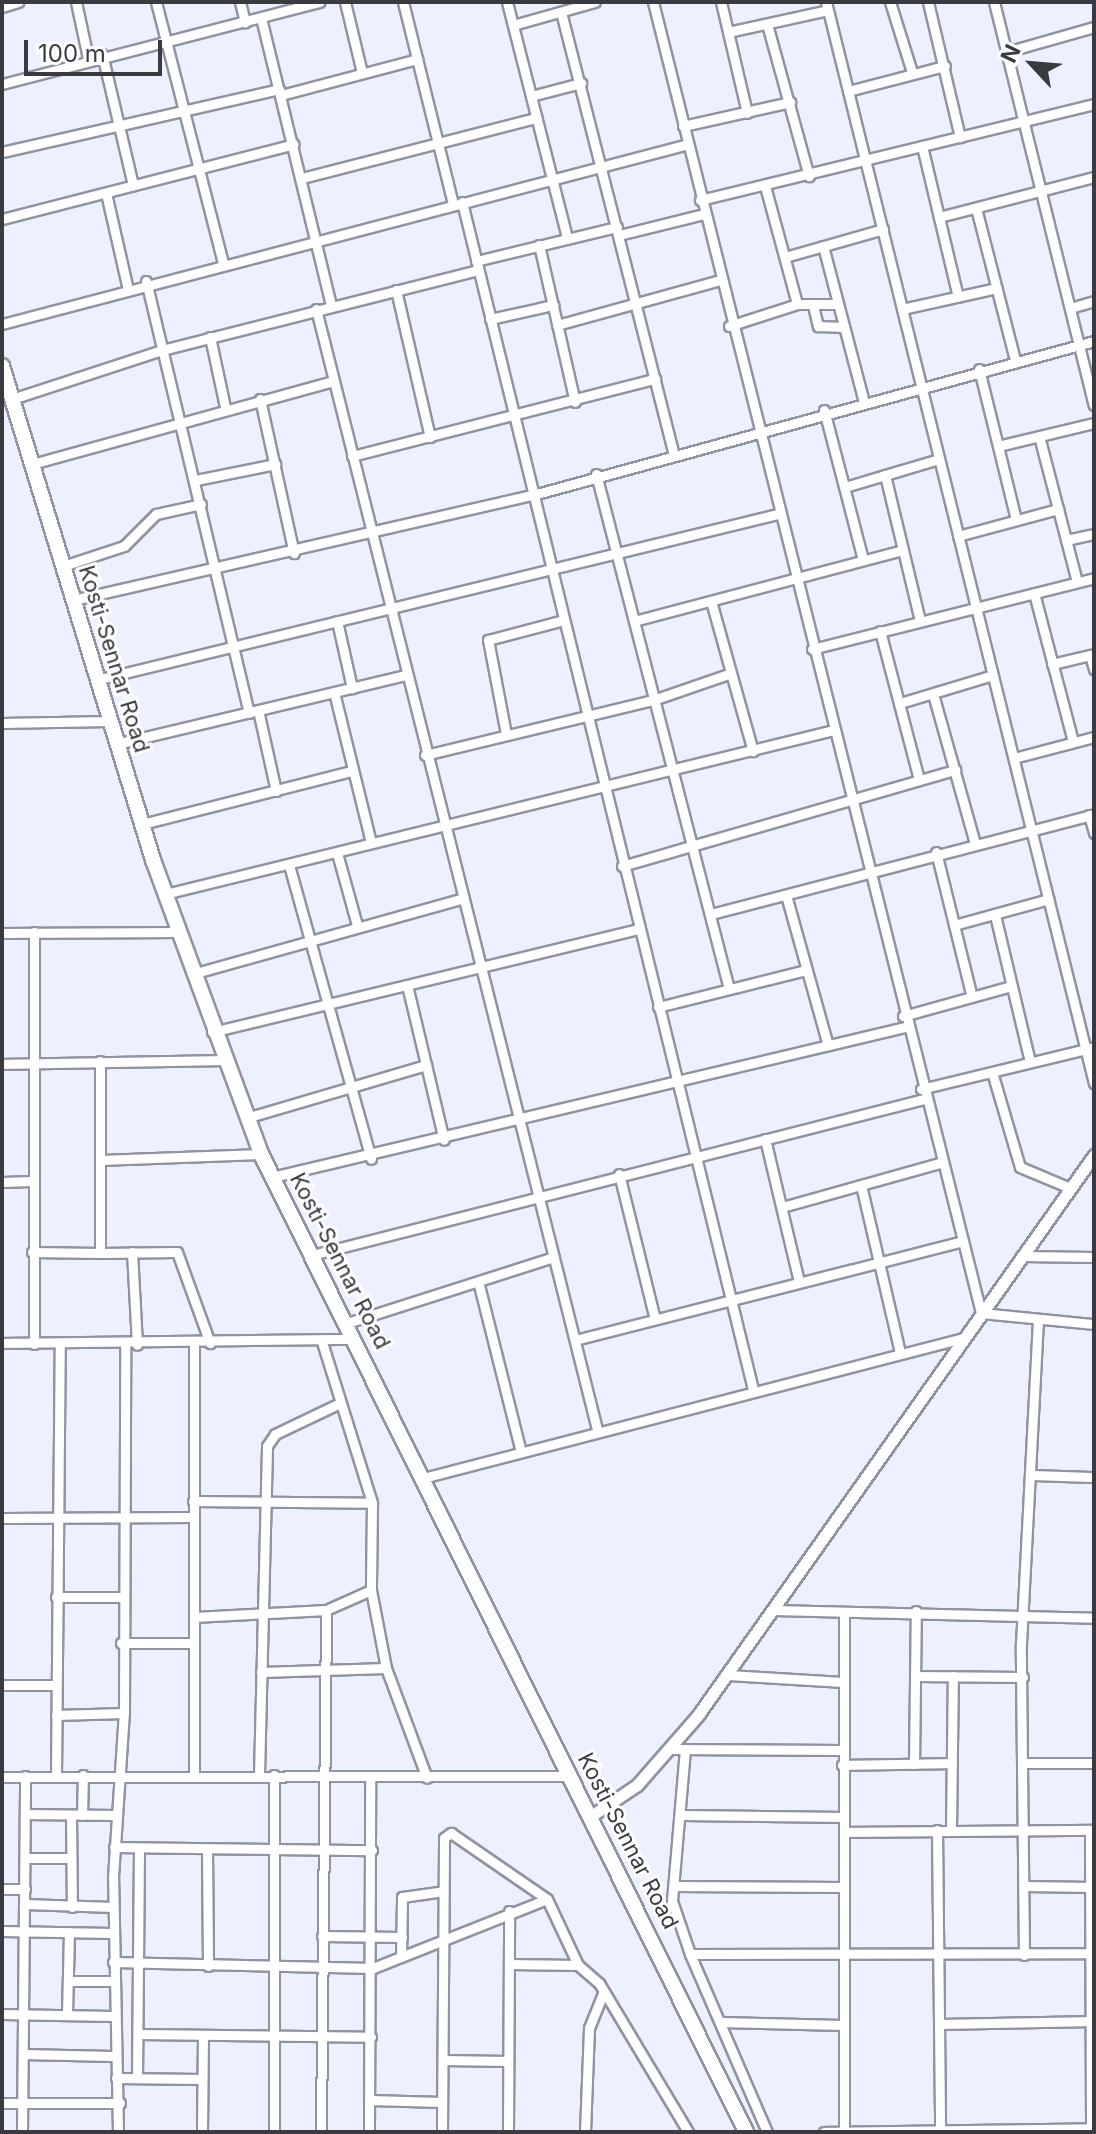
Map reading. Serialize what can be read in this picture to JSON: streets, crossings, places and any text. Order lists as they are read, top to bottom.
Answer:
{
  "streets": {
    "highway": ["Kosti-Sennar Road"]
  },
  "scale_bar": "100 m",
  "north": "top left"
}
